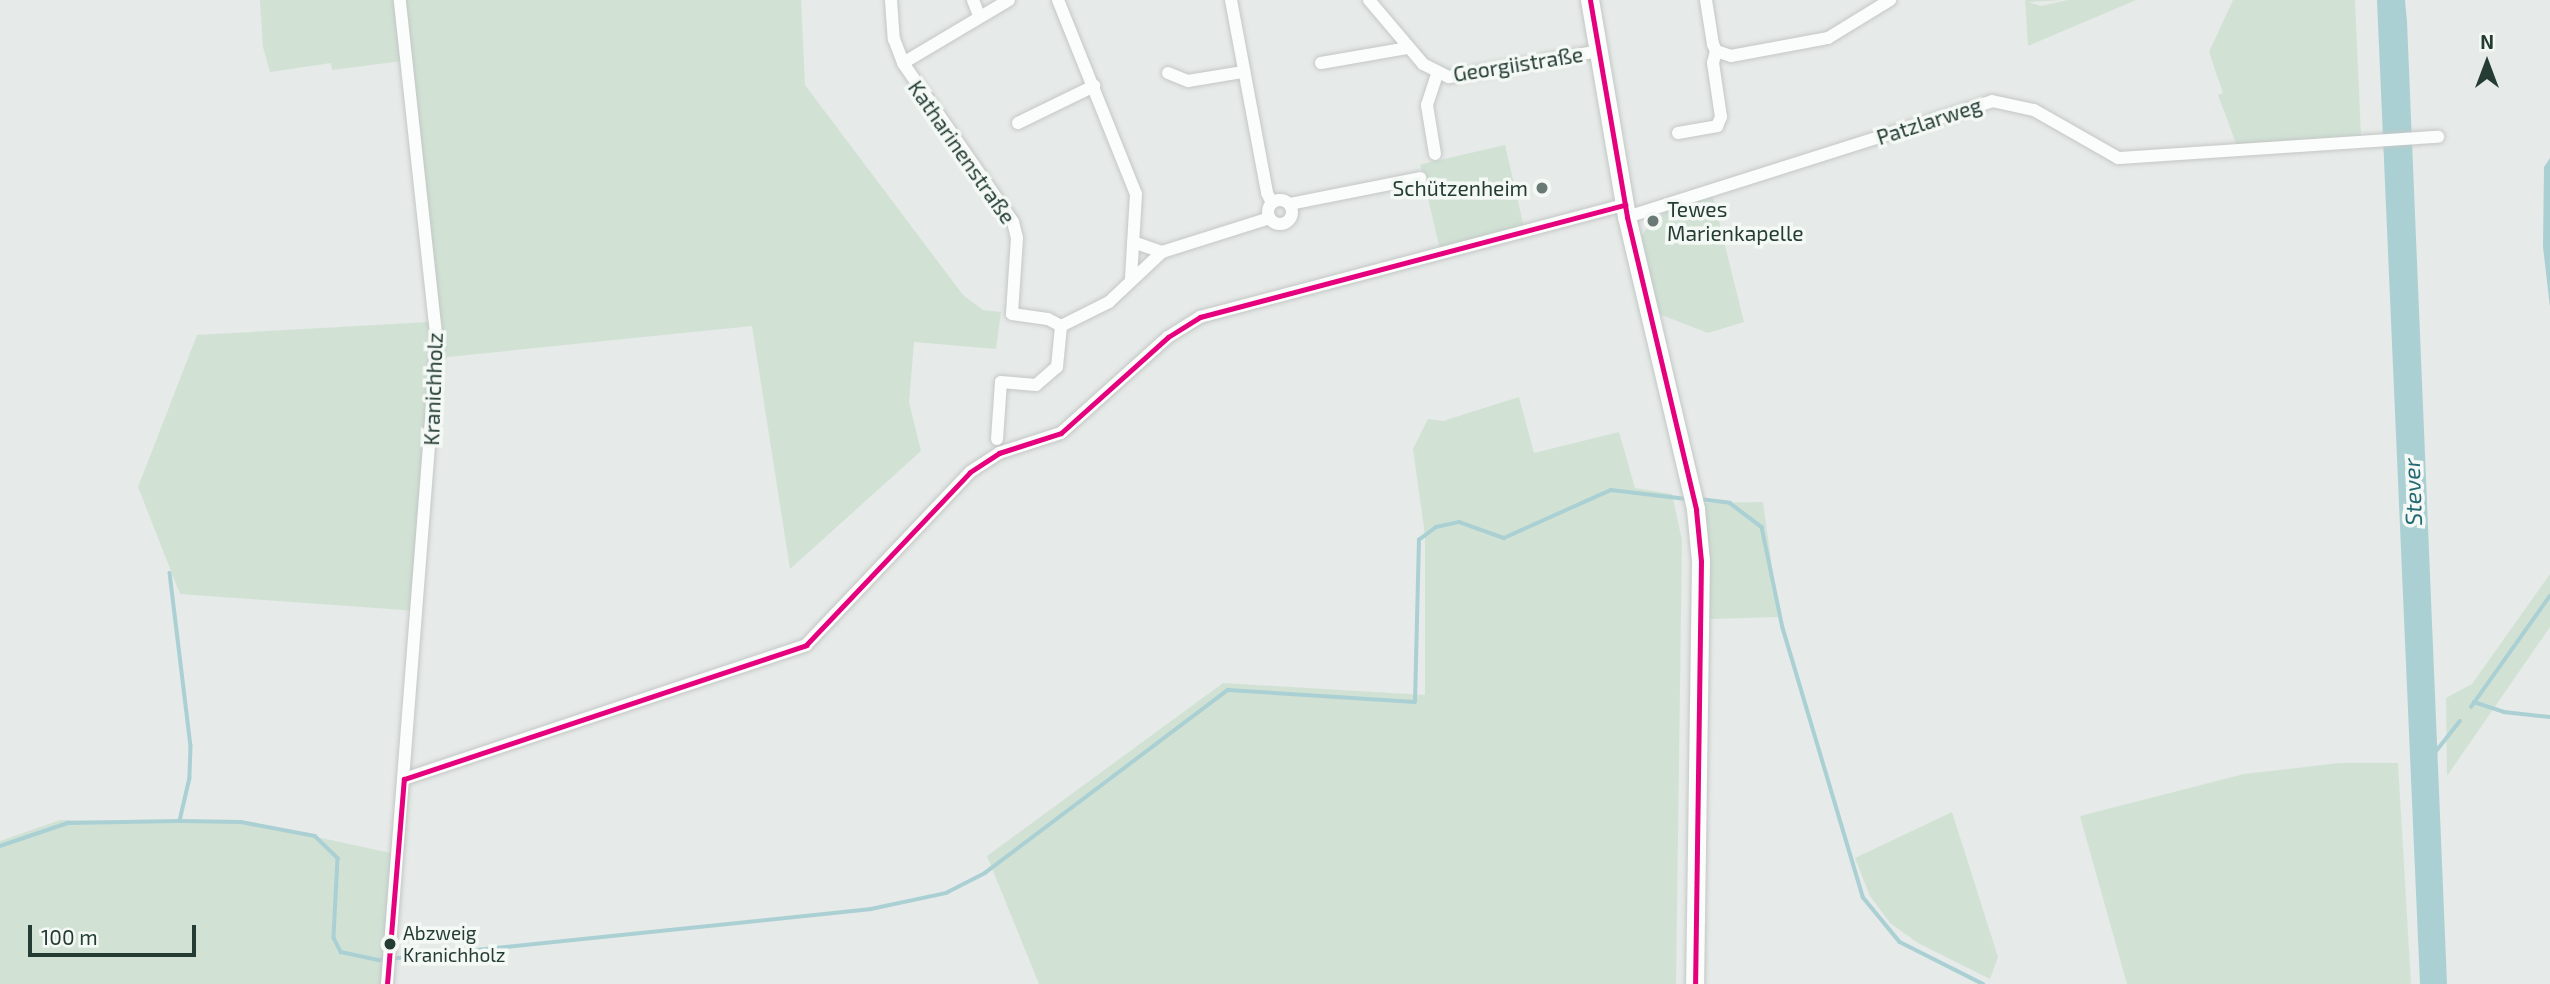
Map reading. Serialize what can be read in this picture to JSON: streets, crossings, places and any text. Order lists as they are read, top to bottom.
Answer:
{
  "streets": {
    "street": [
      "Georgiistraße",
      "Patzlarweg",
      "Katharinenstraße",
      "Kranichholz"
    ]
  },
  "crossings": [
    ["Patzlarweg", "Kranichholz"]
  ],
  "water": ["Stever"],
  "places": ["Schützenheim", "Tewes Marienkapelle", "Abzweig Kranichholz"],
  "scale_bar": "100 m",
  "north": "top"
}
